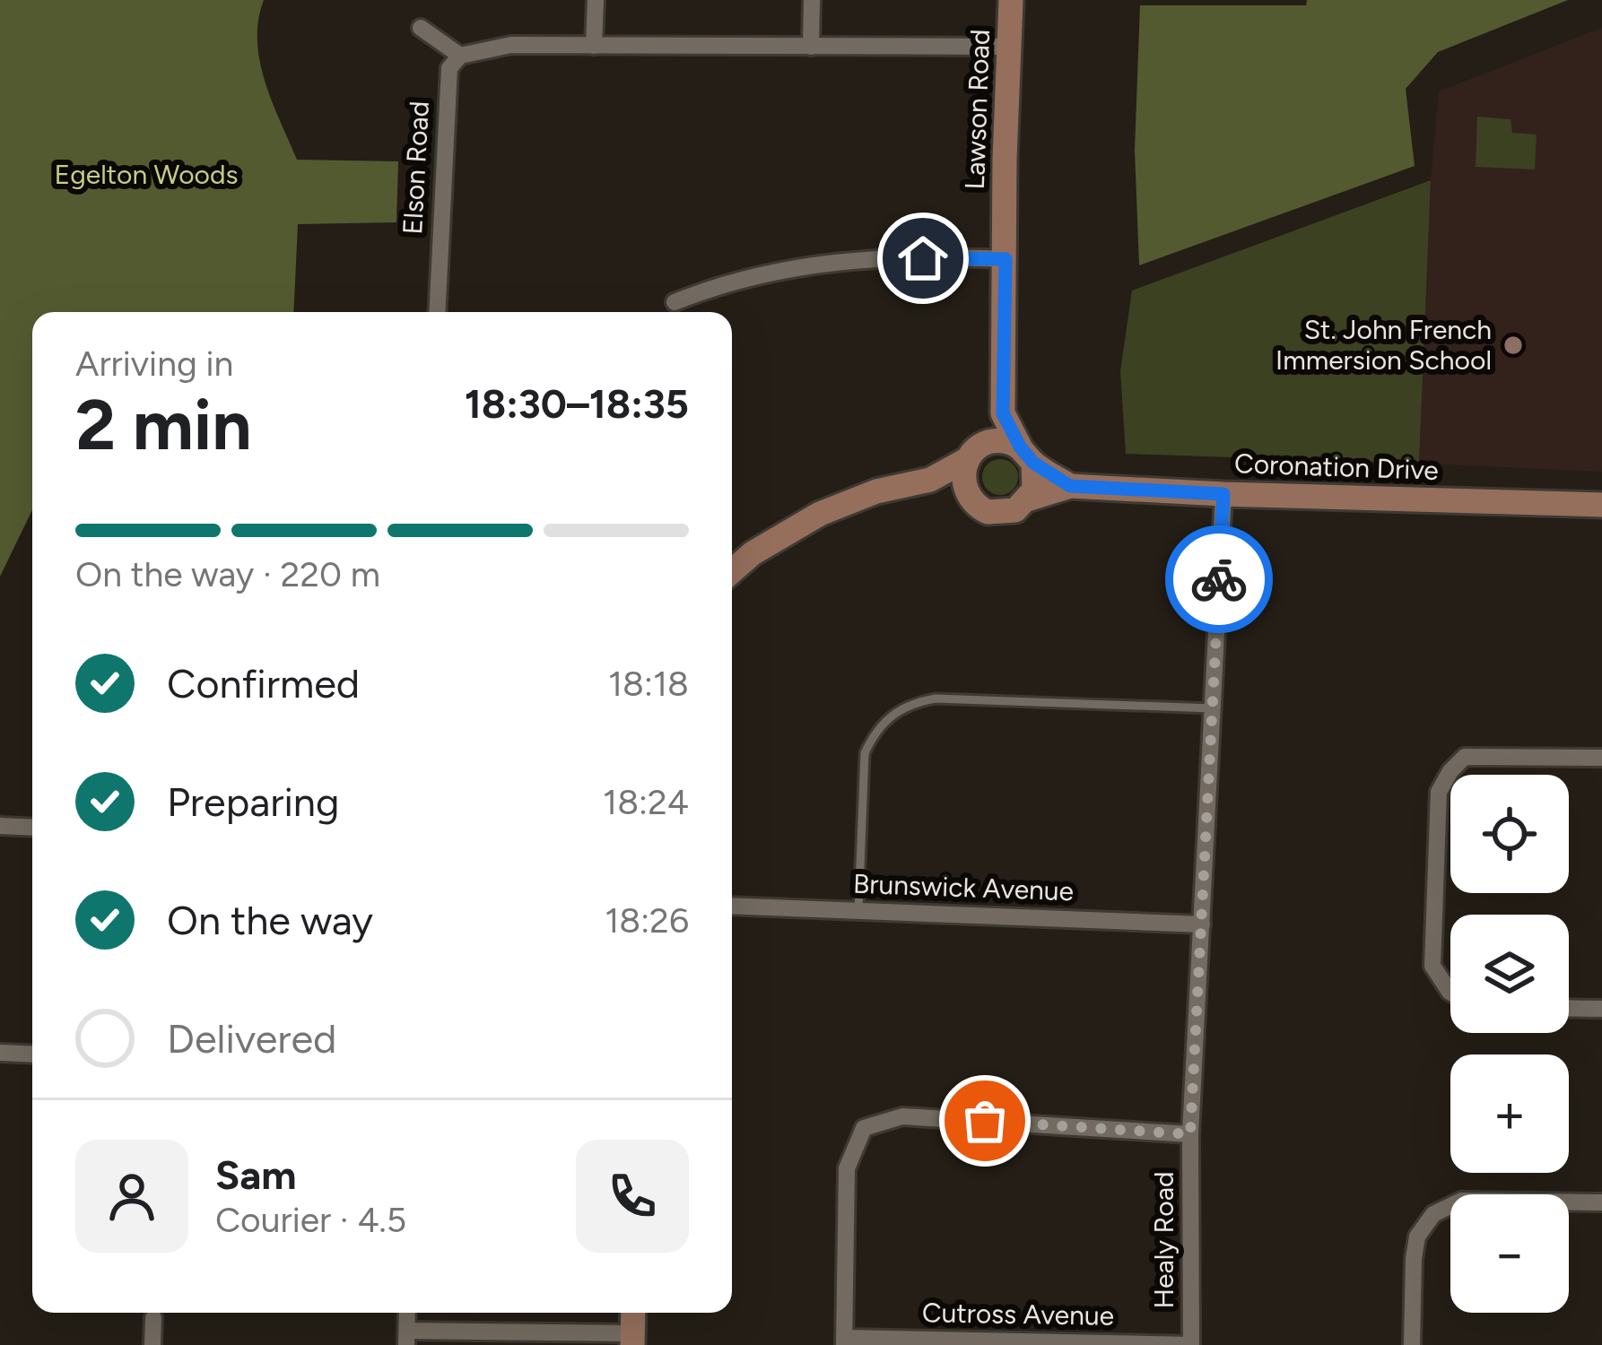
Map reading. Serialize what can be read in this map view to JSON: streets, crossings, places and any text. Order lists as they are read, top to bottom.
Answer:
{
  "streets": {
    "street": [
      "Lawson Road",
      "Elson Road",
      "Coronation Drive",
      "Brunswick Avenue",
      "Healy Road",
      "Cutross Avenue"
    ]
  },
  "crossings": [
    ["Lawson Road", "Coronation Drive"],
    ["Coronation Drive", "Healy Road"],
    ["Brunswick Avenue", "Healy Road"],
    ["Healy Road", "Cutross Avenue"]
  ],
  "parks": ["Egelton Woods"],
  "places": ["St. John French Immersion School"],
  "page": {
    "heading": ["2 min", "Arriving in", "18:30–18:35"],
    "panel": ["Sam", "Courier · 4.5"],
    "bar": "On the way · 220 m",
    "list": [
      ["Confirmed", "18:18"],
      ["Preparing", "18:24"],
      ["On the way", "18:26"],
      "Delivered"
    ],
    "map_buttons": ["+", "−"]
  }
}
